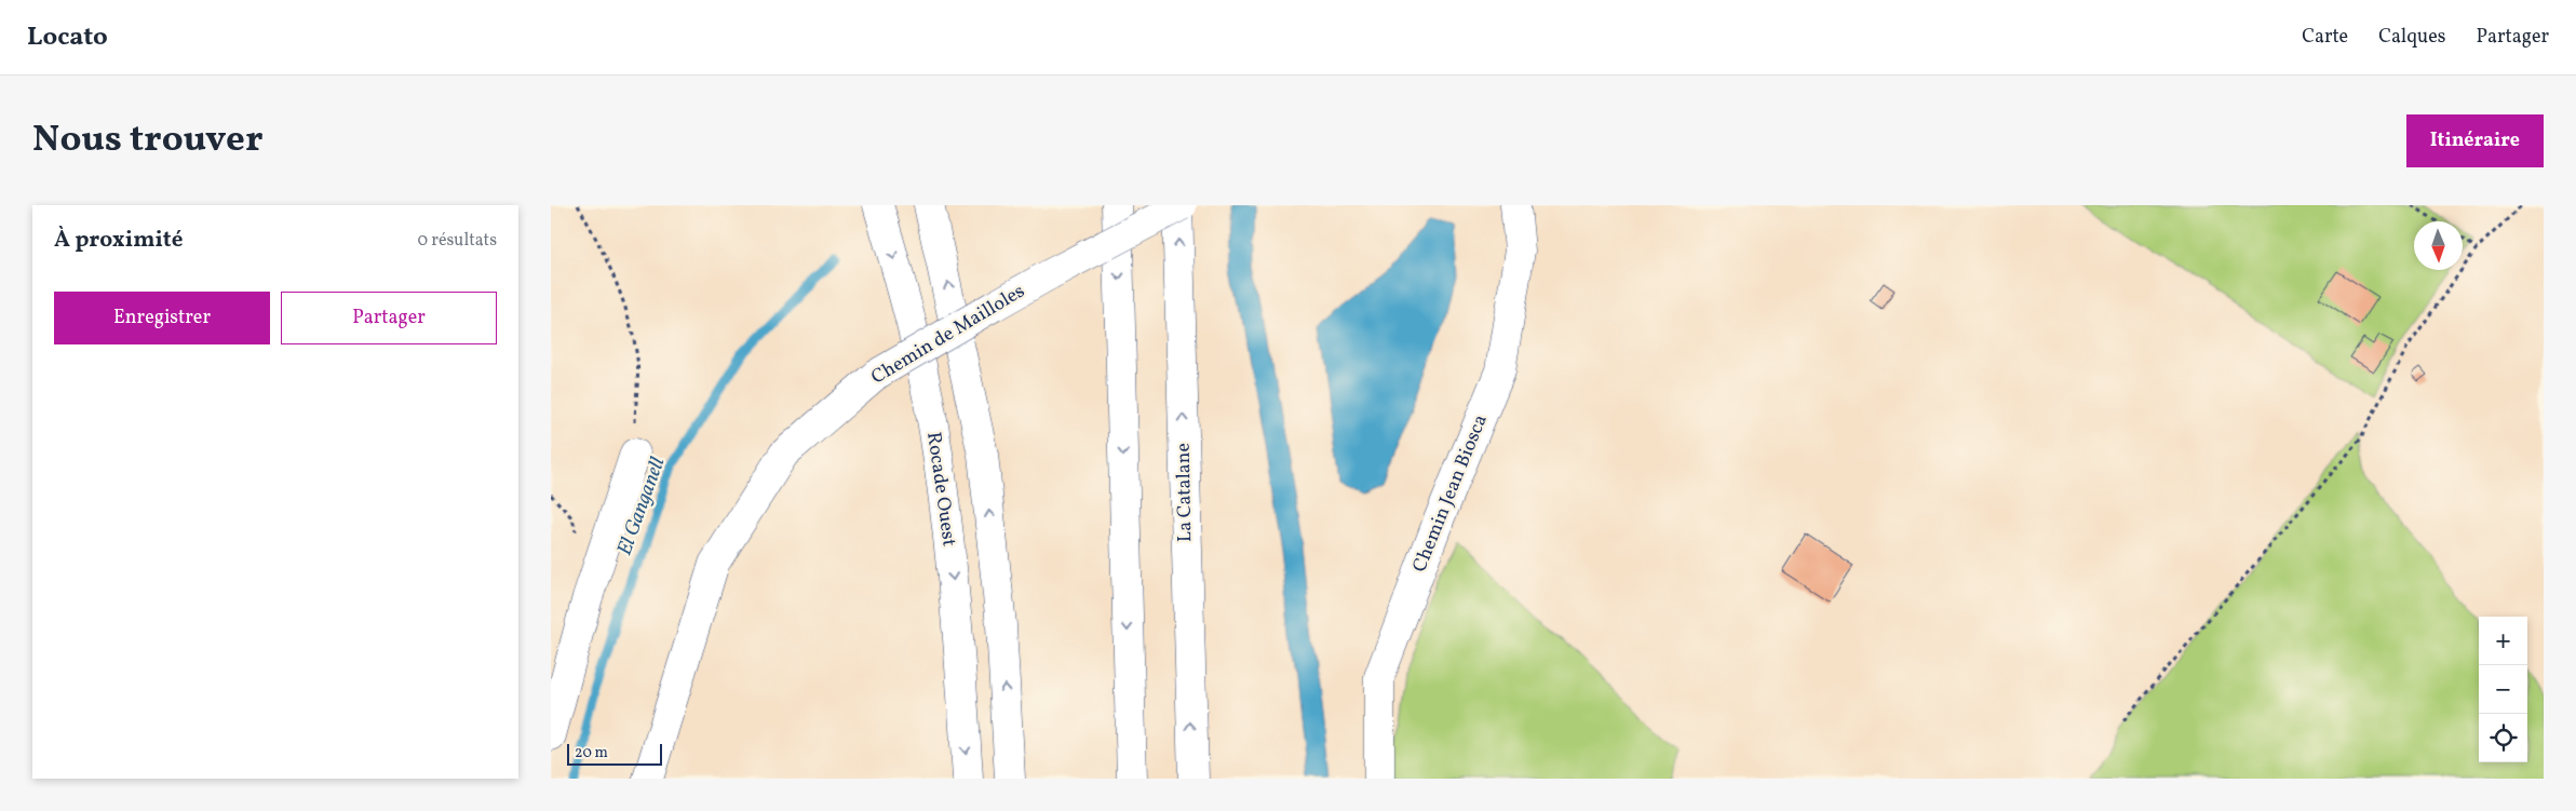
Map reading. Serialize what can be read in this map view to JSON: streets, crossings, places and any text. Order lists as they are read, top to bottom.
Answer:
{
  "streets": {
    "main road": [
      "Chemin de Mailloles",
      "Rocade Ouest",
      "La Catalane",
      "Chemin Jean Biosca"
    ]
  },
  "crossings": [
    ["Chemin de Mailloles", "La Catalane"]
  ],
  "water": ["El Ganganell"],
  "scale_bar": "20 m",
  "north": "bottom",
  "page": {
    "header": "Locato",
    "nav": ["Carte", "Calques", "Partager"],
    "title": "Nous trouver",
    "buttons": [
      "Itinéraire",
      ["Enregistrer", "Partager"]
    ],
    "heading": ["À proximité", "0 résultats"],
    "map_buttons": ["+", "−"],
    "scale": "20 m"
  }
}
